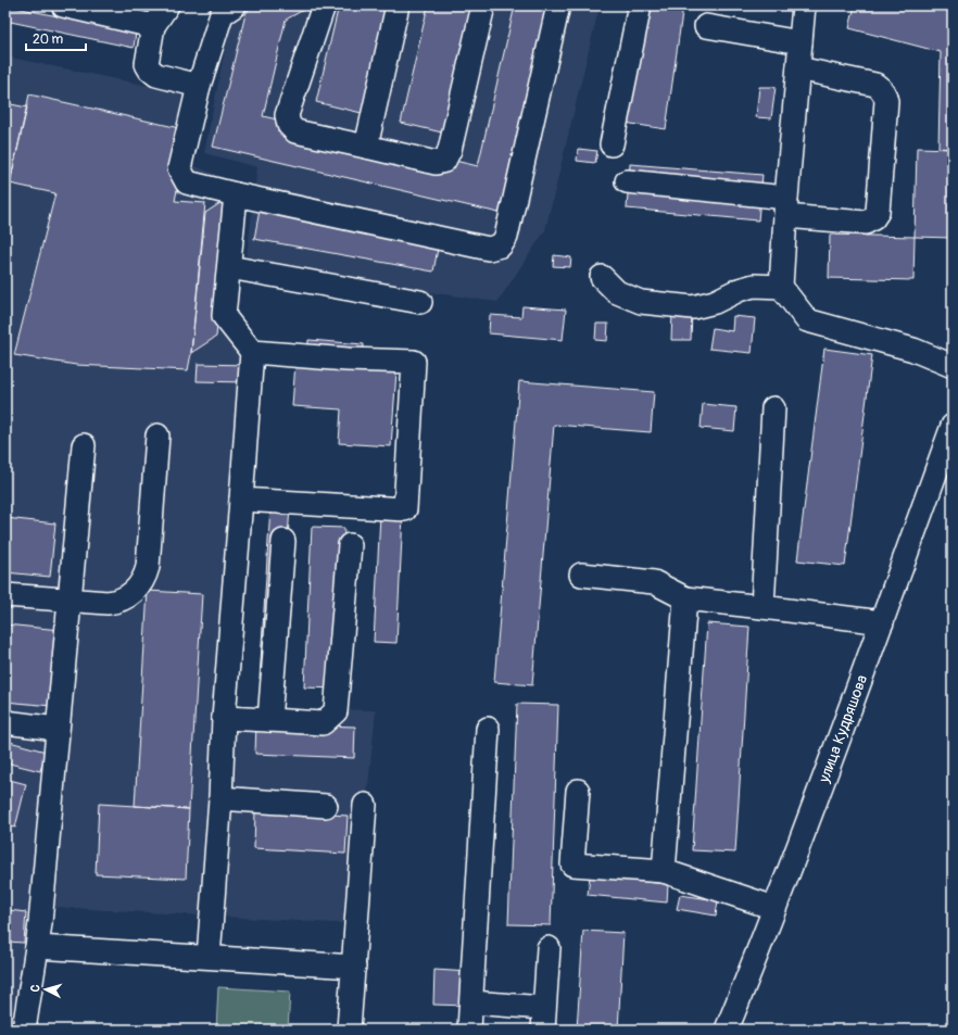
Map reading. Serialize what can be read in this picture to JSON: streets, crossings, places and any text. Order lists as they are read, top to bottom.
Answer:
{
  "streets": {
    "street": ["улица Кудряшова"]
  },
  "scale_bar": "20 m",
  "north": "left"
}
